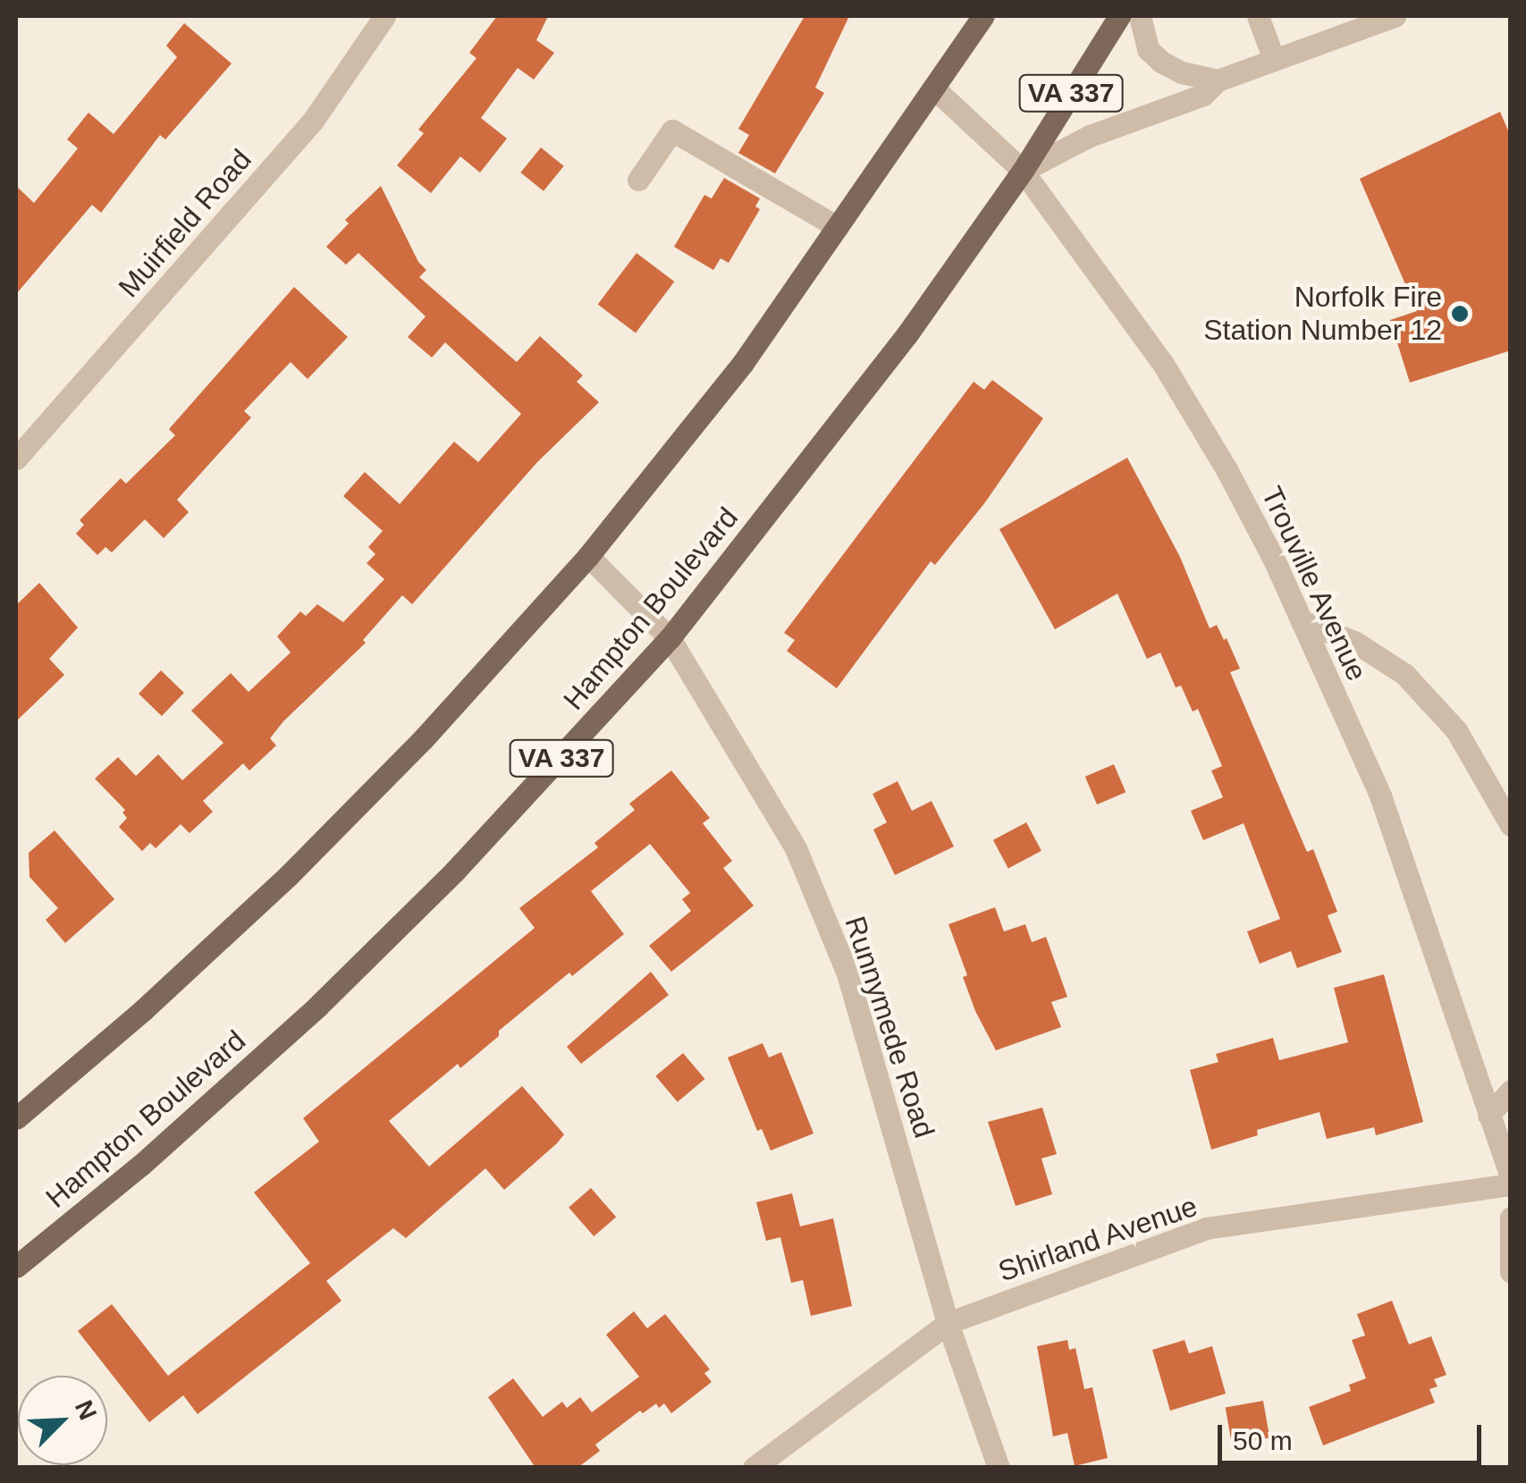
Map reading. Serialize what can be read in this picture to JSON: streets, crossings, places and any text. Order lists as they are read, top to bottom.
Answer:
{
  "streets": {
    "main road": ["VA 337", "Hampton Boulevard"],
    "street": [
      "Muirfield Road",
      "Trouville Avenue",
      "Runnymede Road",
      "Shirland Avenue"
    ]
  },
  "crossings": [
    ["Trouville Avenue", "Hampton Boulevard"],
    ["Trouville Avenue", "Shirland Avenue"],
    ["Hampton Boulevard", "Runnymede Road"],
    ["Runnymede Road", "Shirland Avenue"]
  ],
  "places": ["Norfolk Fire Station Number 12"],
  "scale_bar": "50 m",
  "north": "top right"
}
